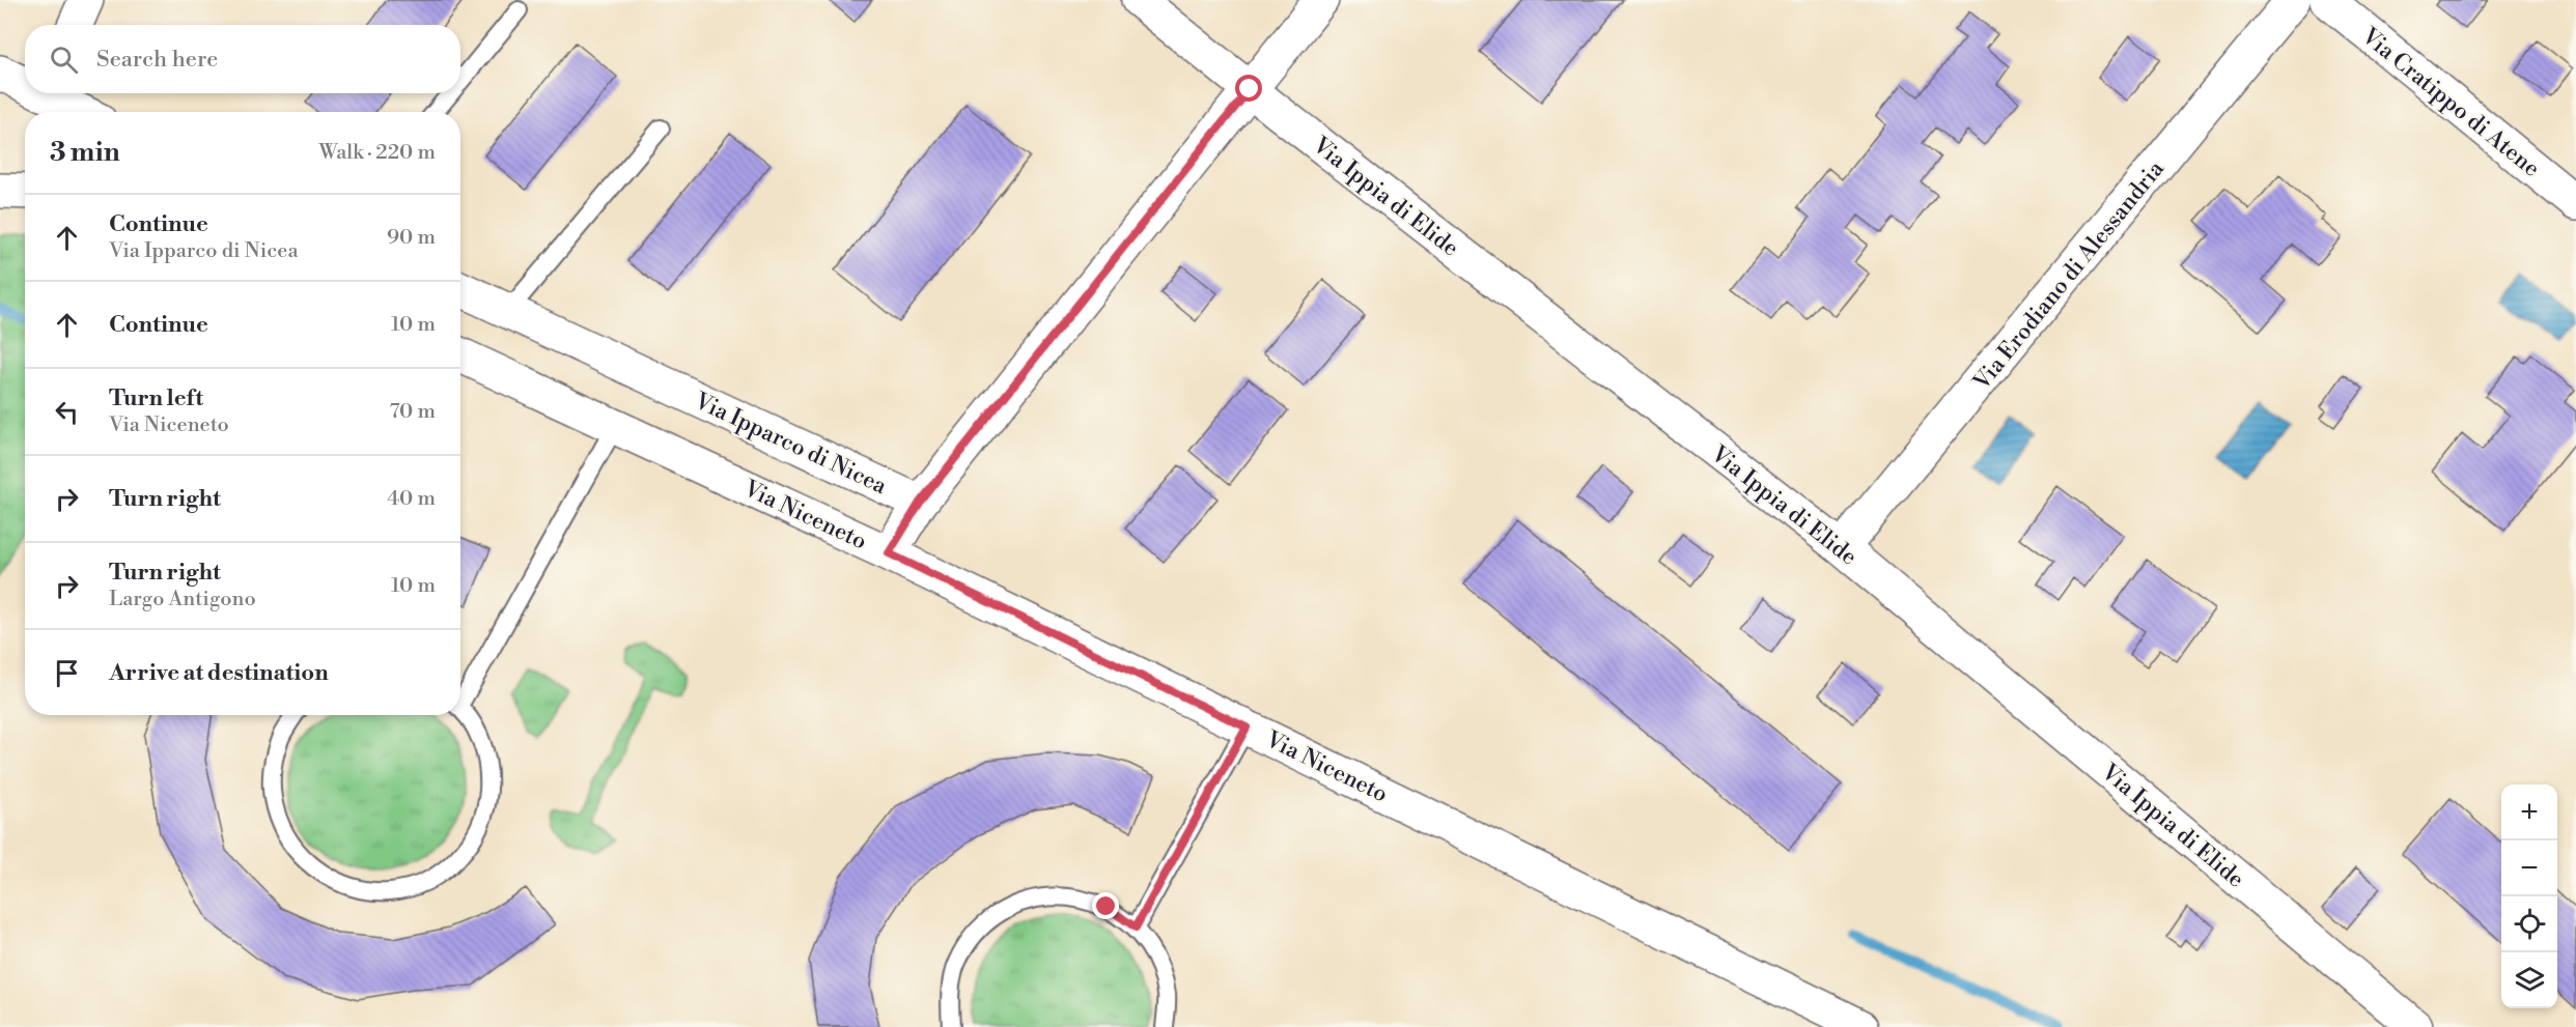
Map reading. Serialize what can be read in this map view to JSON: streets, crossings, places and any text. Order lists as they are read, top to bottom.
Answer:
{
  "streets": {
    "street": [
      "Via Cratippo di Atene",
      "Via Ippia di Elide",
      "Via Erodiano di Alessandria",
      "Via Ipparco di Nicea",
      "Via Niceneto"
    ]
  },
  "crossings": [
    ["Via Ippia di Elide", "Via Erodiano di Alessandria"]
  ],
  "page": {
    "search": "Search here",
    "heading": ["3 min", "Walk · 220 m"],
    "list": [
      ["Continue", "Via Ipparco di Nicea", "90 m"],
      ["Continue", "10 m"],
      ["Turn left", "Via Niceneto", "70 m"],
      ["Turn right", "40 m"],
      ["Turn right", "Largo Antigono", "10 m"],
      "Arrive at destination"
    ],
    "map_buttons": ["+", "−"]
  }
}
